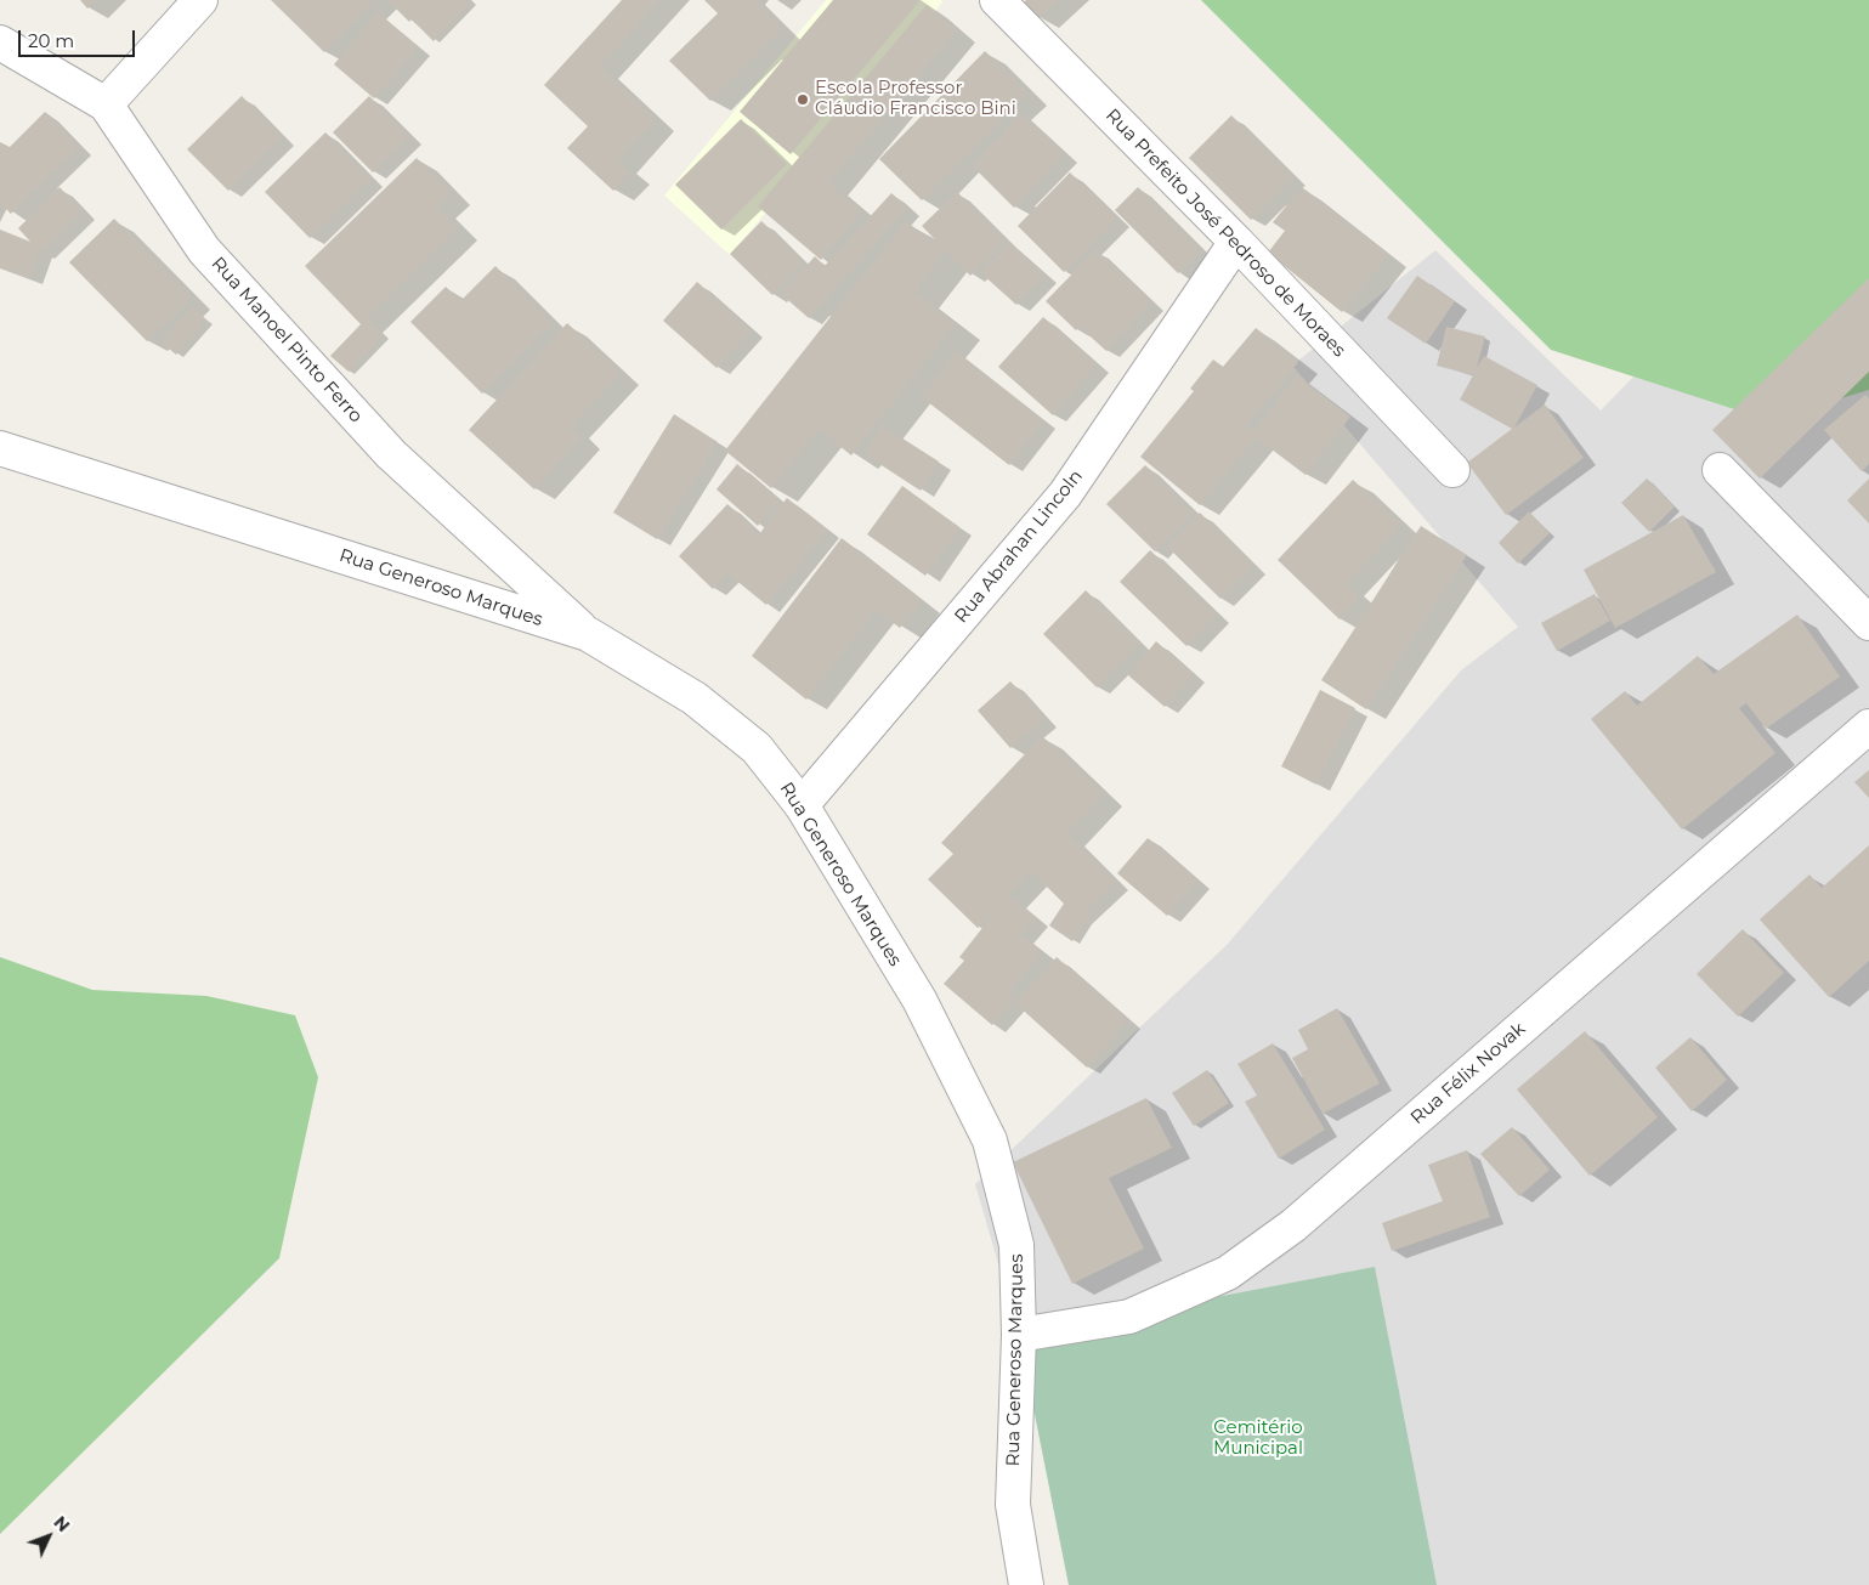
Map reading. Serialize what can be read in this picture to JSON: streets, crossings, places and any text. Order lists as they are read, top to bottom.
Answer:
{
  "streets": {
    "street": [
      "Rua Prefeito José Pedroso de Moraes",
      "Rua Manoel Pinto Ferro",
      "Rua Abrahan Lincoln",
      "Rua Generoso Marques",
      "Rua Félix Novak"
    ]
  },
  "crossings": [
    ["Rua Prefeito José Pedroso de Moraes", "Rua Abrahan Lincoln"],
    ["Rua Manoel Pinto Ferro", "Rua Generoso Marques"],
    ["Rua Abrahan Lincoln", "Rua Generoso Marques"],
    ["Rua Generoso Marques", "Rua Félix Novak"]
  ],
  "parks": ["Cemitério Municipal"],
  "places": ["Escola Professor Cláudio Francisco Bini"],
  "scale_bar": "20 m",
  "north": "top right"
}
